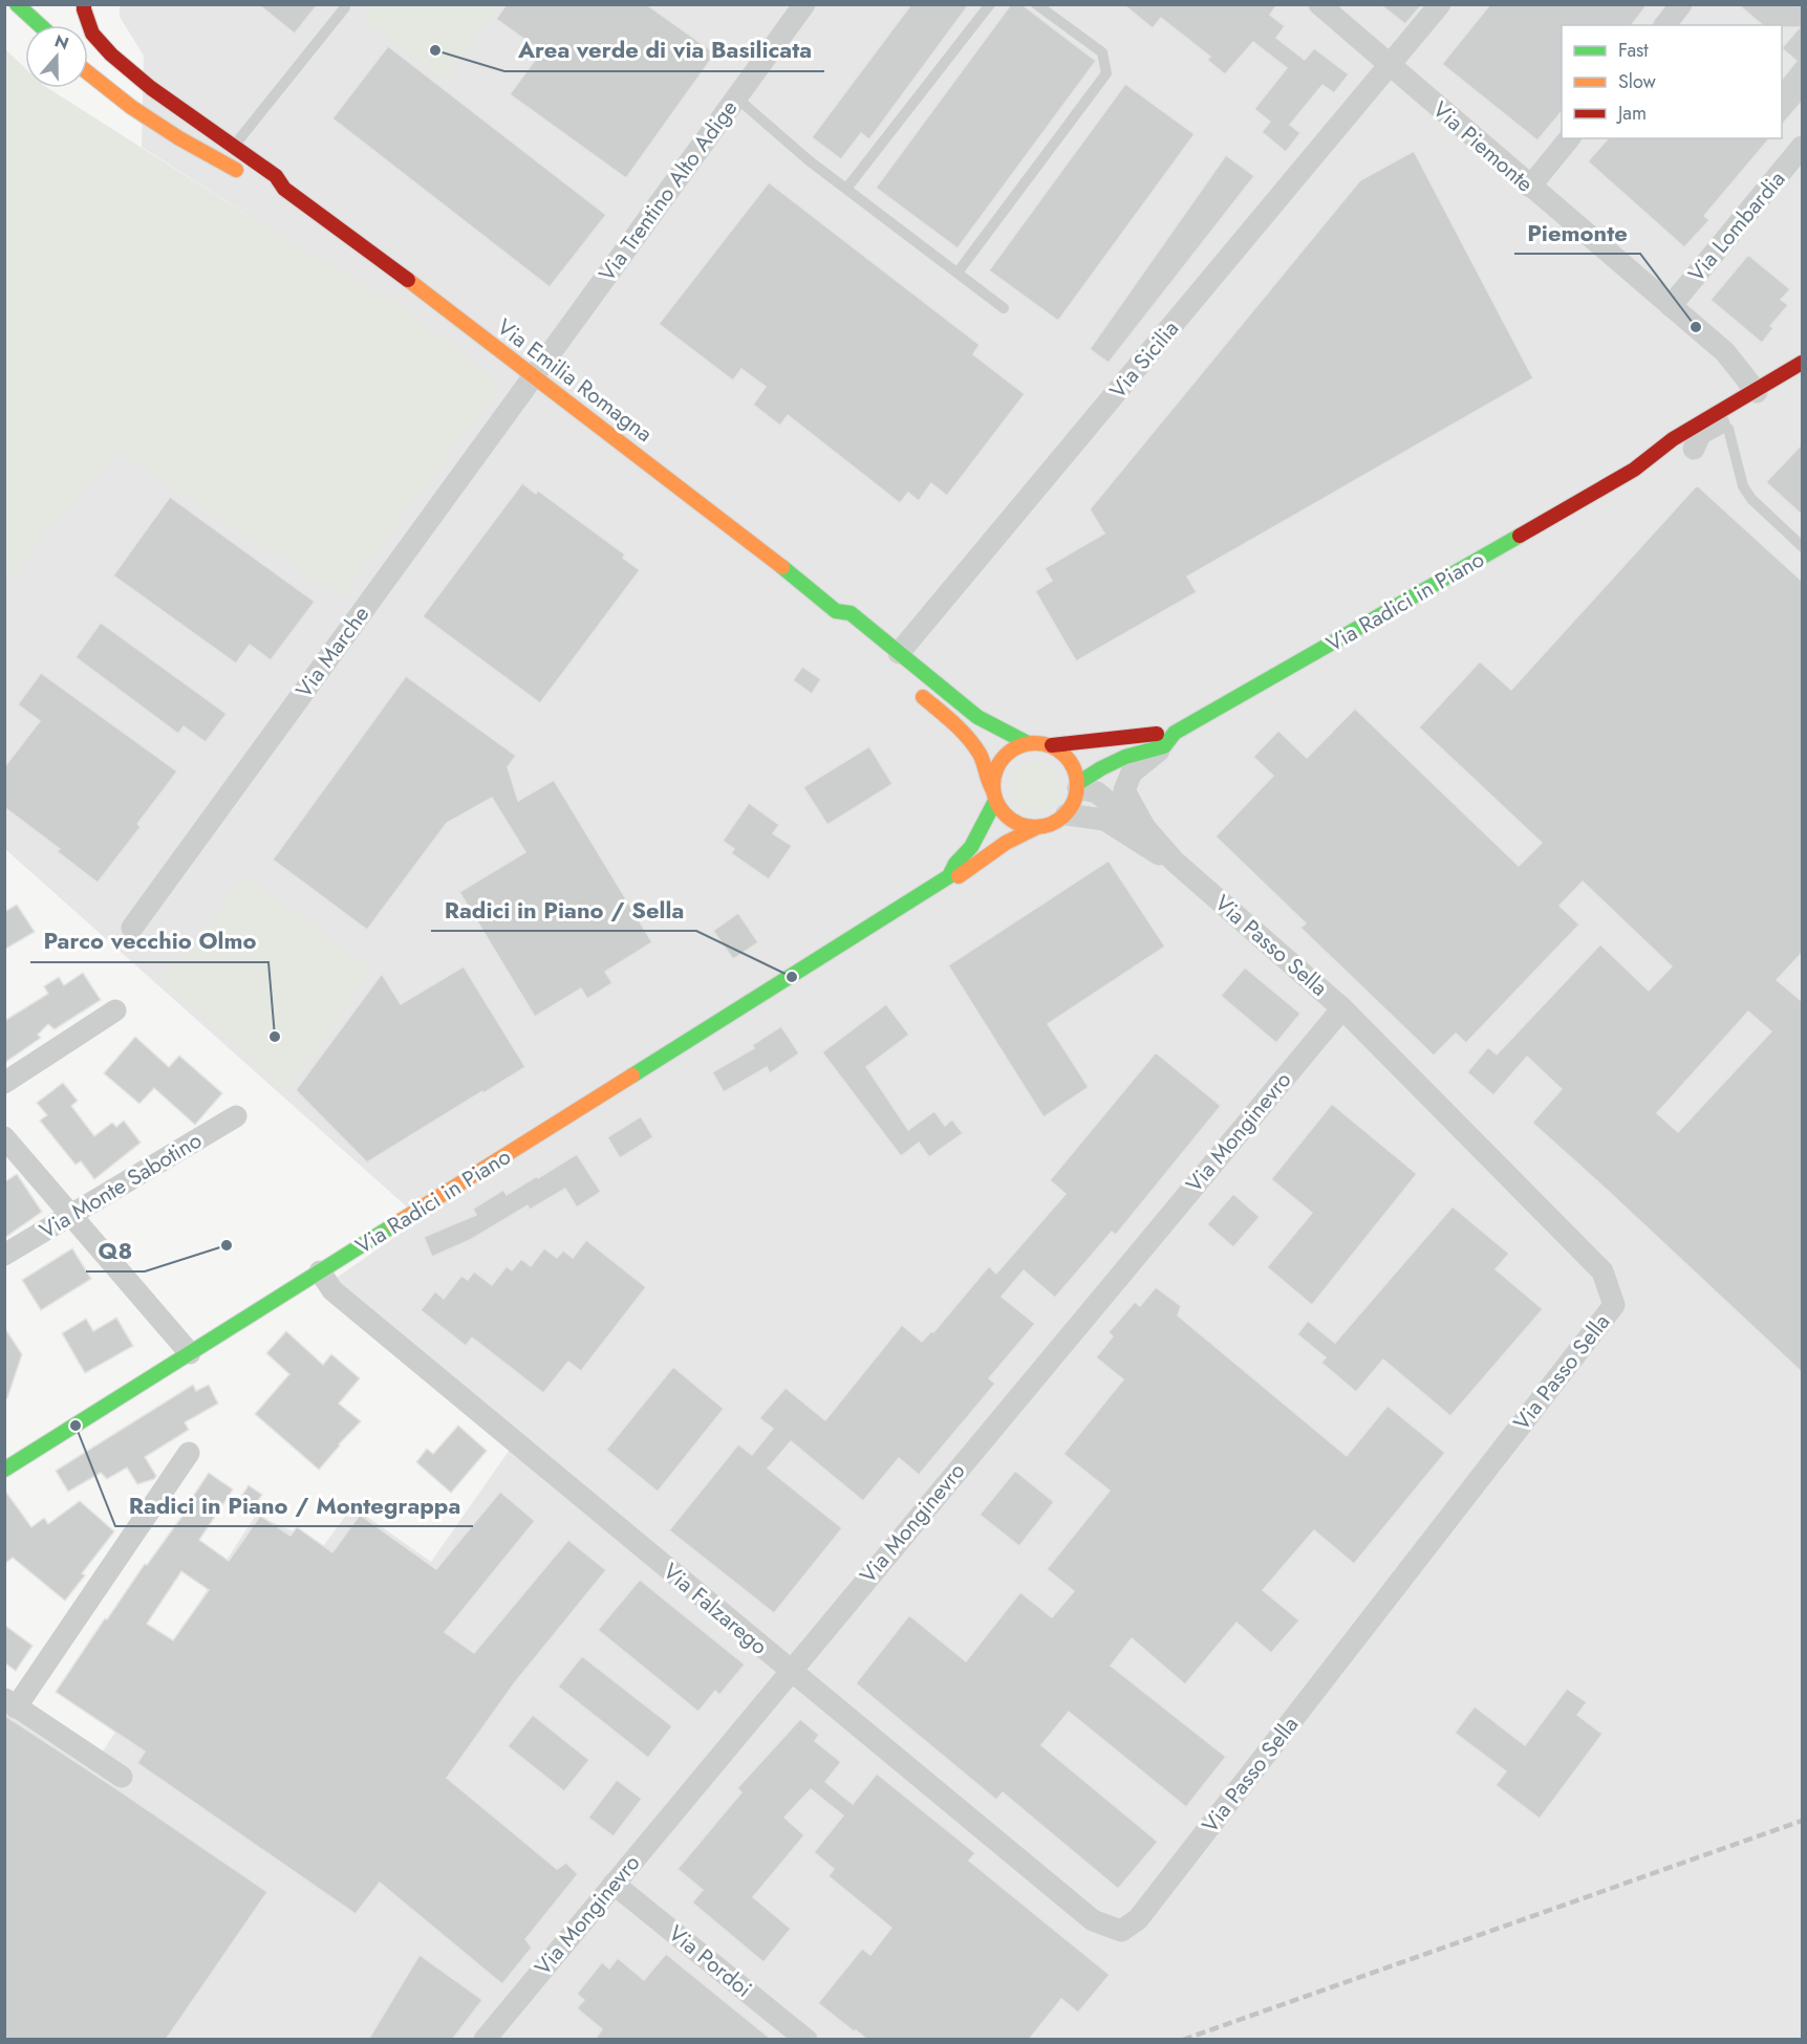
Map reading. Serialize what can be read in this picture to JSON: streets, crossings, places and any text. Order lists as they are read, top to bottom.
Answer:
{
  "streets": {
    "street": [
      "Via Piemonte",
      "Via Trentino Alto Adige",
      "Via Lombardia",
      "Via Sicilia",
      "Via Emilia Romagna",
      "Via Radici in Piano",
      "Via Marche",
      "Via Passo Sella",
      "Via Monginevro",
      "Via Monte Sabotino",
      "Via Falzarego",
      "Via Pordoi"
    ]
  },
  "crossings": [
    ["Via Piemonte", "Via Lombardia"],
    ["Via Piemonte", "Via Sicilia"],
    ["Via Trentino Alto Adige", "Via Emilia Romagna"],
    ["Via Trentino Alto Adige", "Via Marche"],
    ["Via Sicilia", "Via Emilia Romagna"],
    ["Via Emilia Romagna", "Via Marche"],
    ["Via Emilia Romagna", "Via Passo Sella"],
    ["Via Radici in Piano", "Via Passo Sella"],
    ["Via Radici in Piano", "Via Falzarego"],
    ["Via Passo Sella", "Via Monginevro"],
    ["Via Passo Sella", "Via Falzarego"],
    ["Via Monginevro", "Via Falzarego"],
    ["Via Monginevro", "Via Pordoi"]
  ],
  "places": [
    "Area verde di via Basilicata",
    "Piemonte",
    "Radici in Piano / Sella",
    "Parco vecchio Olmo",
    "Q8",
    "Radici in Piano / Montegrappa"
  ],
  "legend": ["Fast", "Slow", "Jam"],
  "north": "top"
}
